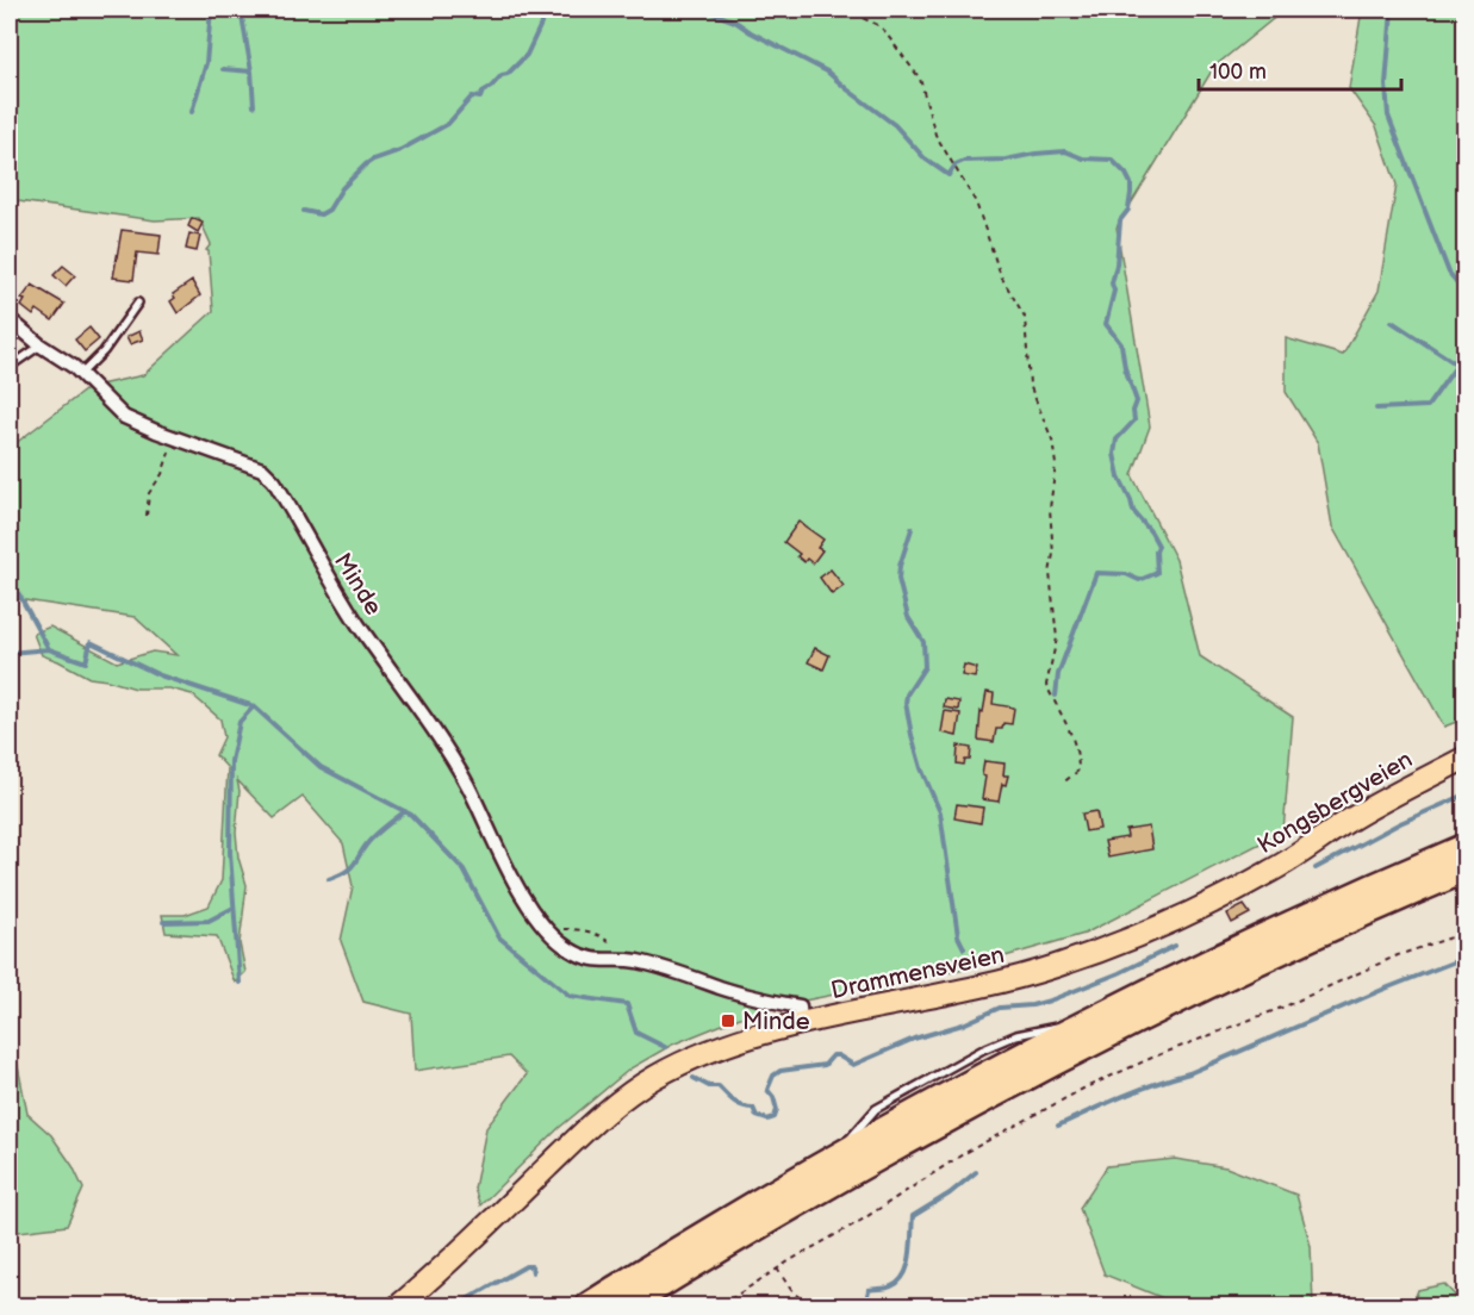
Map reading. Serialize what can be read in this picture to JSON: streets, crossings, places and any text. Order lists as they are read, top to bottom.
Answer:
{
  "streets": {
    "main road": ["Kongsbergveien", "Drammensveien"],
    "street": ["Minde"]
  },
  "crossings": [
    ["Minde", "Drammensveien"],
    ["Kongsbergveien", "Drammensveien"]
  ],
  "places": {
    "transit": ["Minde"]
  },
  "scale_bar": "100 m"
}
